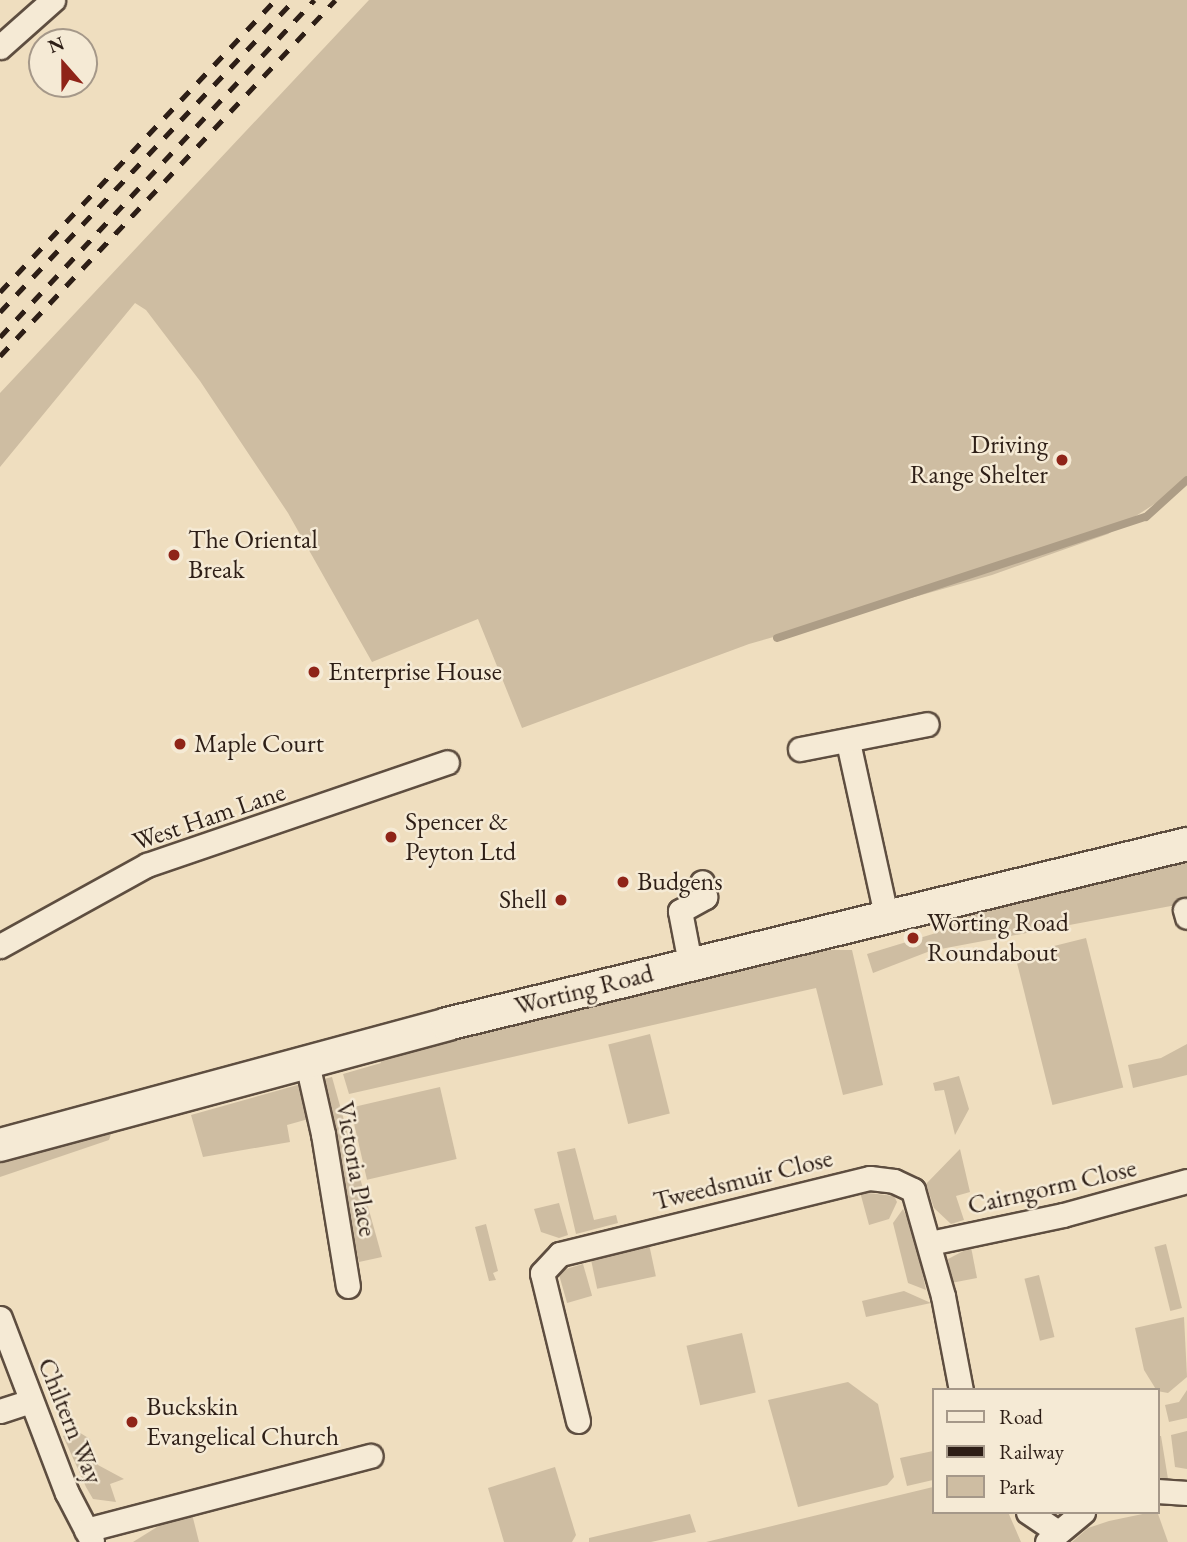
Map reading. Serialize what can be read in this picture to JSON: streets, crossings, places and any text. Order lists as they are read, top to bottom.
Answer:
{
  "streets": {
    "main road": ["Worting Road"],
    "street": [
      "West Ham Lane",
      "Victoria Place",
      "Tweedsmuir Close",
      "Cairngorm Close",
      "Chiltern Way"
    ]
  },
  "crossings": [
    ["Worting Road", "Victoria Place"],
    ["Tweedsmuir Close", "Cairngorm Close"]
  ],
  "places": [
    "Driving Range Shelter",
    "The Oriental Break",
    "Enterprise House",
    "Maple Court",
    "Spencer & Peyton Ltd",
    "Budgens",
    "Shell",
    "Worting Road Roundabout",
    "Buckskin Evangelical Church"
  ],
  "legend": ["Road", "Railway", "Park"],
  "north": "top"
}
